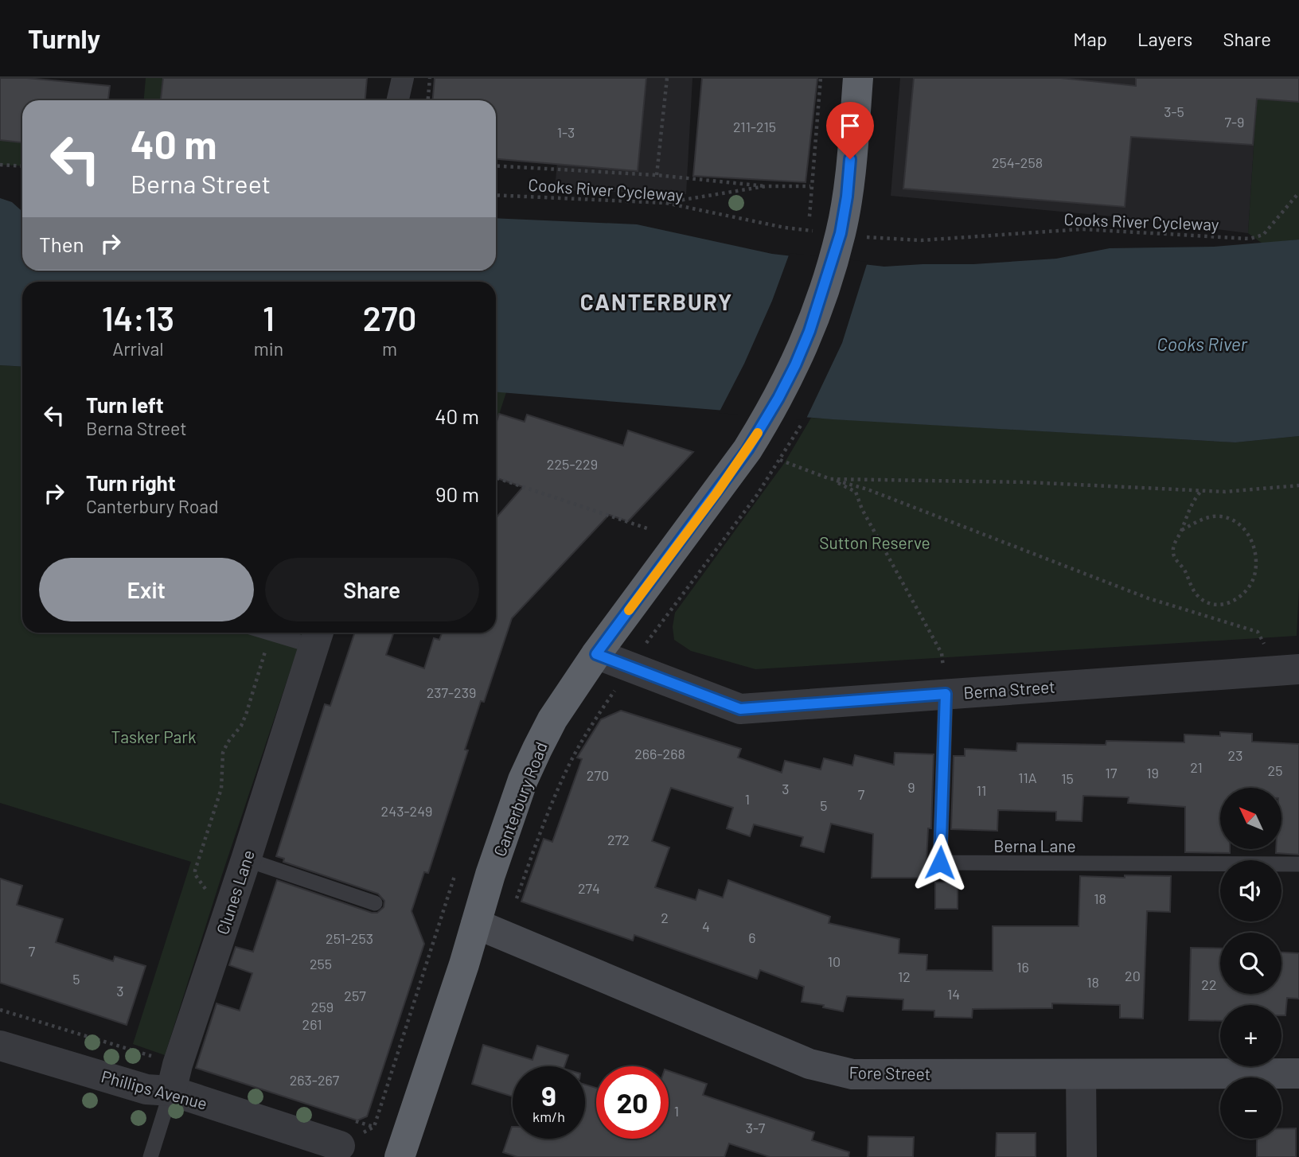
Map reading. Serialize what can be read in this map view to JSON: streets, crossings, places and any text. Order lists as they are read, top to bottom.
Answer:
{
  "streets": {
    "highway": ["Canterbury Road"],
    "main road": ["Fore Street"],
    "street": ["Berna Street", "Clunes Lane", "Phillips Avenue"],
    "lane": ["Berna Lane"],
    "path": ["Cooks River Cycleway"]
  },
  "crossings": [
    ["Berna Street", "Canterbury Road"],
    ["Berna Street", "Berna Lane"],
    ["Canterbury Road", "Fore Street"],
    ["Clunes Lane", "Phillips Avenue"]
  ],
  "districts": ["CANTERBURY"],
  "water": ["Cooks River"],
  "parks": ["Sutton Reserve", "Tasker Park"],
  "house_numbers": [
    "3-5",
    "7-9",
    "211-215",
    "1-3",
    "254-258",
    "225-229",
    "237-239",
    "266-268",
    "23",
    "21",
    "25",
    "17",
    "19",
    "270",
    "11A",
    "15",
    "9",
    "3",
    "11",
    "7",
    "1",
    "5",
    "243-249",
    "272",
    "274",
    "18",
    "2",
    "4",
    "6",
    "251-253",
    "7",
    "10",
    "255",
    "16",
    "20",
    "12",
    "5",
    "18",
    "22",
    "3",
    "14",
    "257",
    "259",
    "261",
    "263-267",
    "1",
    "3-7"
  ],
  "north": "top left",
  "page": {
    "header": "Turnly",
    "nav": ["Map", "Layers", "Share"],
    "turn": ["40 m", "Berna Street"],
    "then": "Then",
    "eta": [
      "14:13",
      "Arrival",
      "1",
      "min",
      "270",
      "m"
    ],
    "list": [
      {
        "name": "Turn left",
        "note": "Berna Street",
        "value": "40 m"
      },
      {
        "name": "Turn right",
        "note": "Canterbury Road",
        "value": "90 m"
      }
    ],
    "buttons": ["Exit", "Share"],
    "map_buttons": ["+", "−"],
    "speed": "9 km/h",
    "limit": "20"
  }
}
